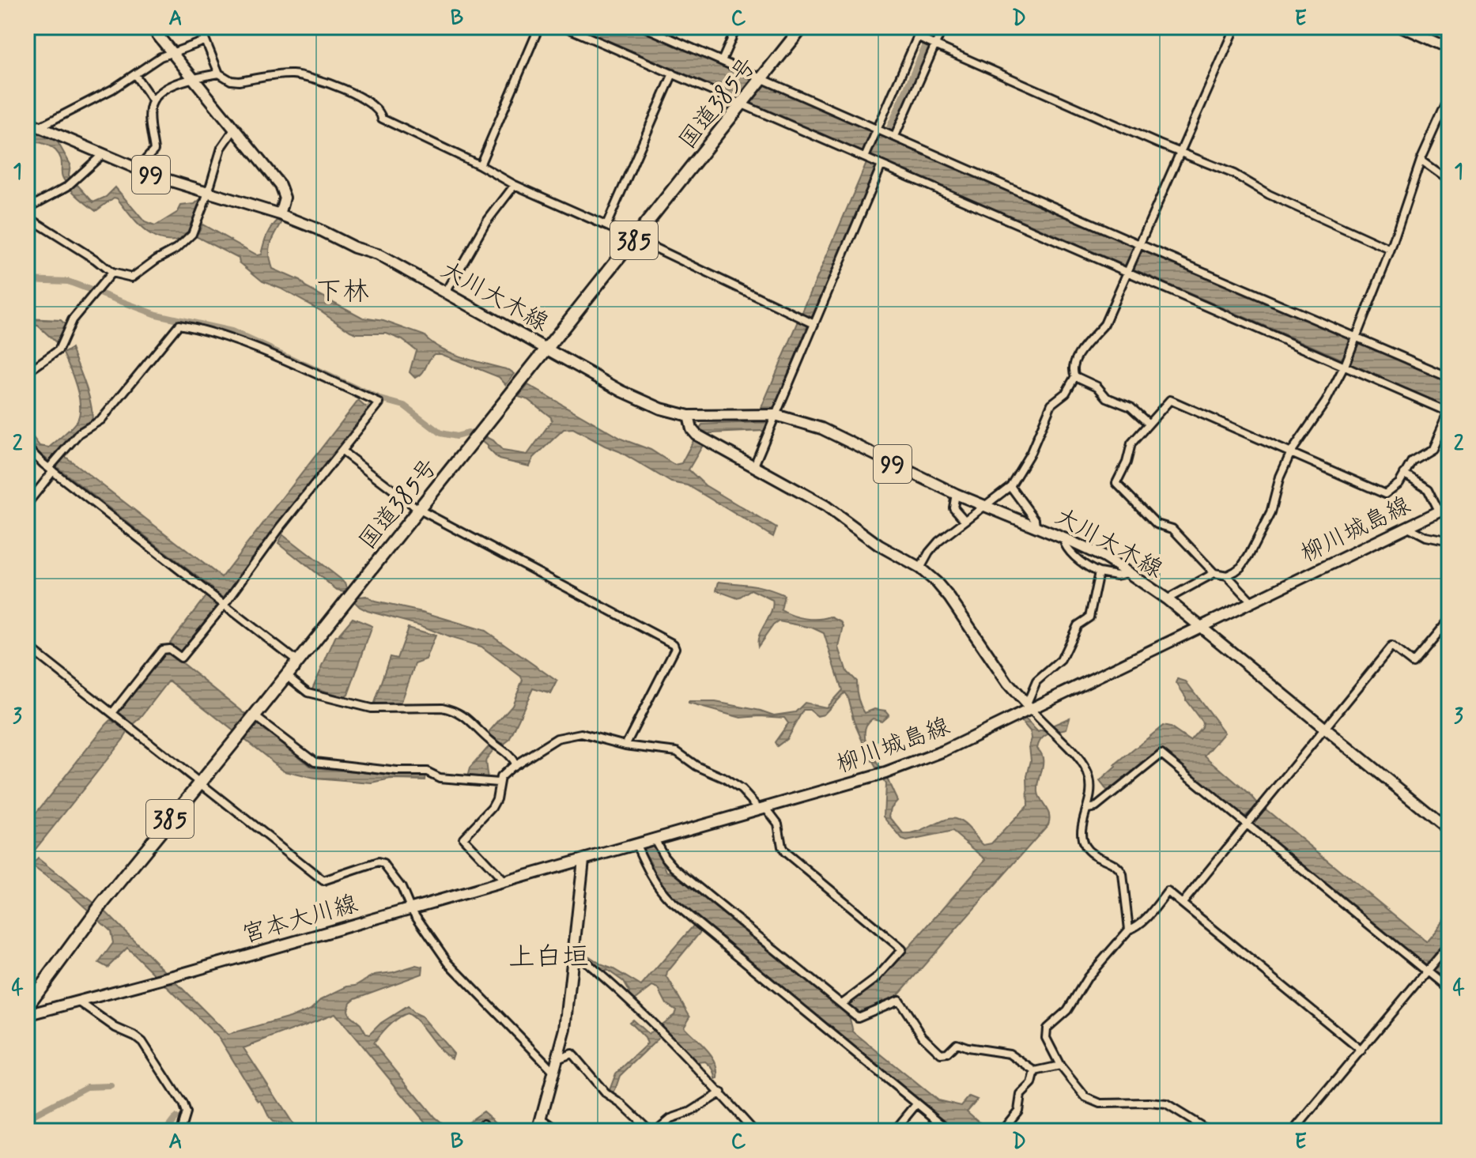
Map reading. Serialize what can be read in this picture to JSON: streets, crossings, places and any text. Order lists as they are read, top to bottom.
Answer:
{
  "streets": {
    "highway": ["国道385号", "385"],
    "main road": [
      "99",
      "大川大木線",
      "柳川城島線",
      "宮本大川線"
    ]
  },
  "crossings": [
    ["国道385号", "大川大木線"],
    ["大川大木線", "柳川城島線"],
    ["柳川城島線", "宮本大川線"]
  ],
  "districts": ["下林", "上白垣"],
  "grid": {
    "columns": [
      "A",
      "B",
      "C",
      "D",
      "E"
    ],
    "rows": [
      "1",
      "2",
      "3",
      "4"
    ]
  }
}
